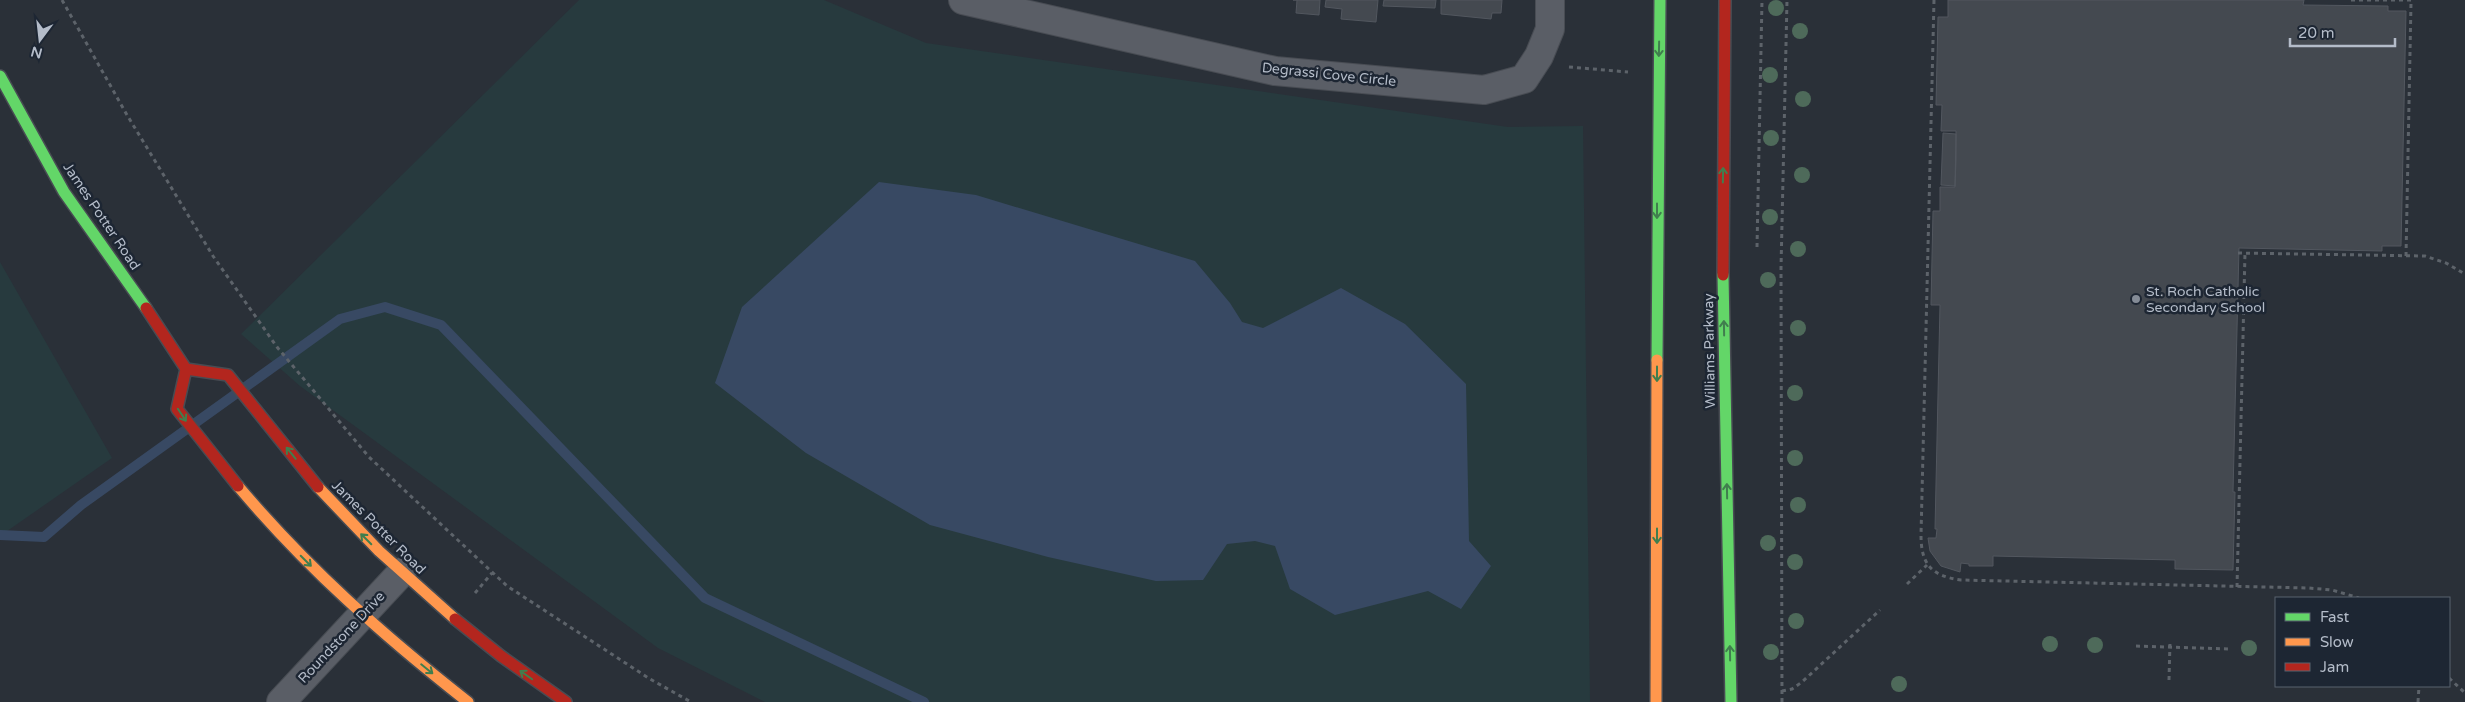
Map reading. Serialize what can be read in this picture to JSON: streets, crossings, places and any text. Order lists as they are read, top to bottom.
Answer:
{
  "streets": {
    "main road": ["James Potter Road", "Williams Parkway"],
    "street": ["Degrassi Cove Circle", "Roundstone Drive"]
  },
  "crossings": [
    ["James Potter Road", "Roundstone Drive"]
  ],
  "places": ["St. Roch Catholic Secondary School"],
  "legend": ["Fast", "Slow", "Jam"],
  "scale_bar": "20 m",
  "north": "bottom"
}
